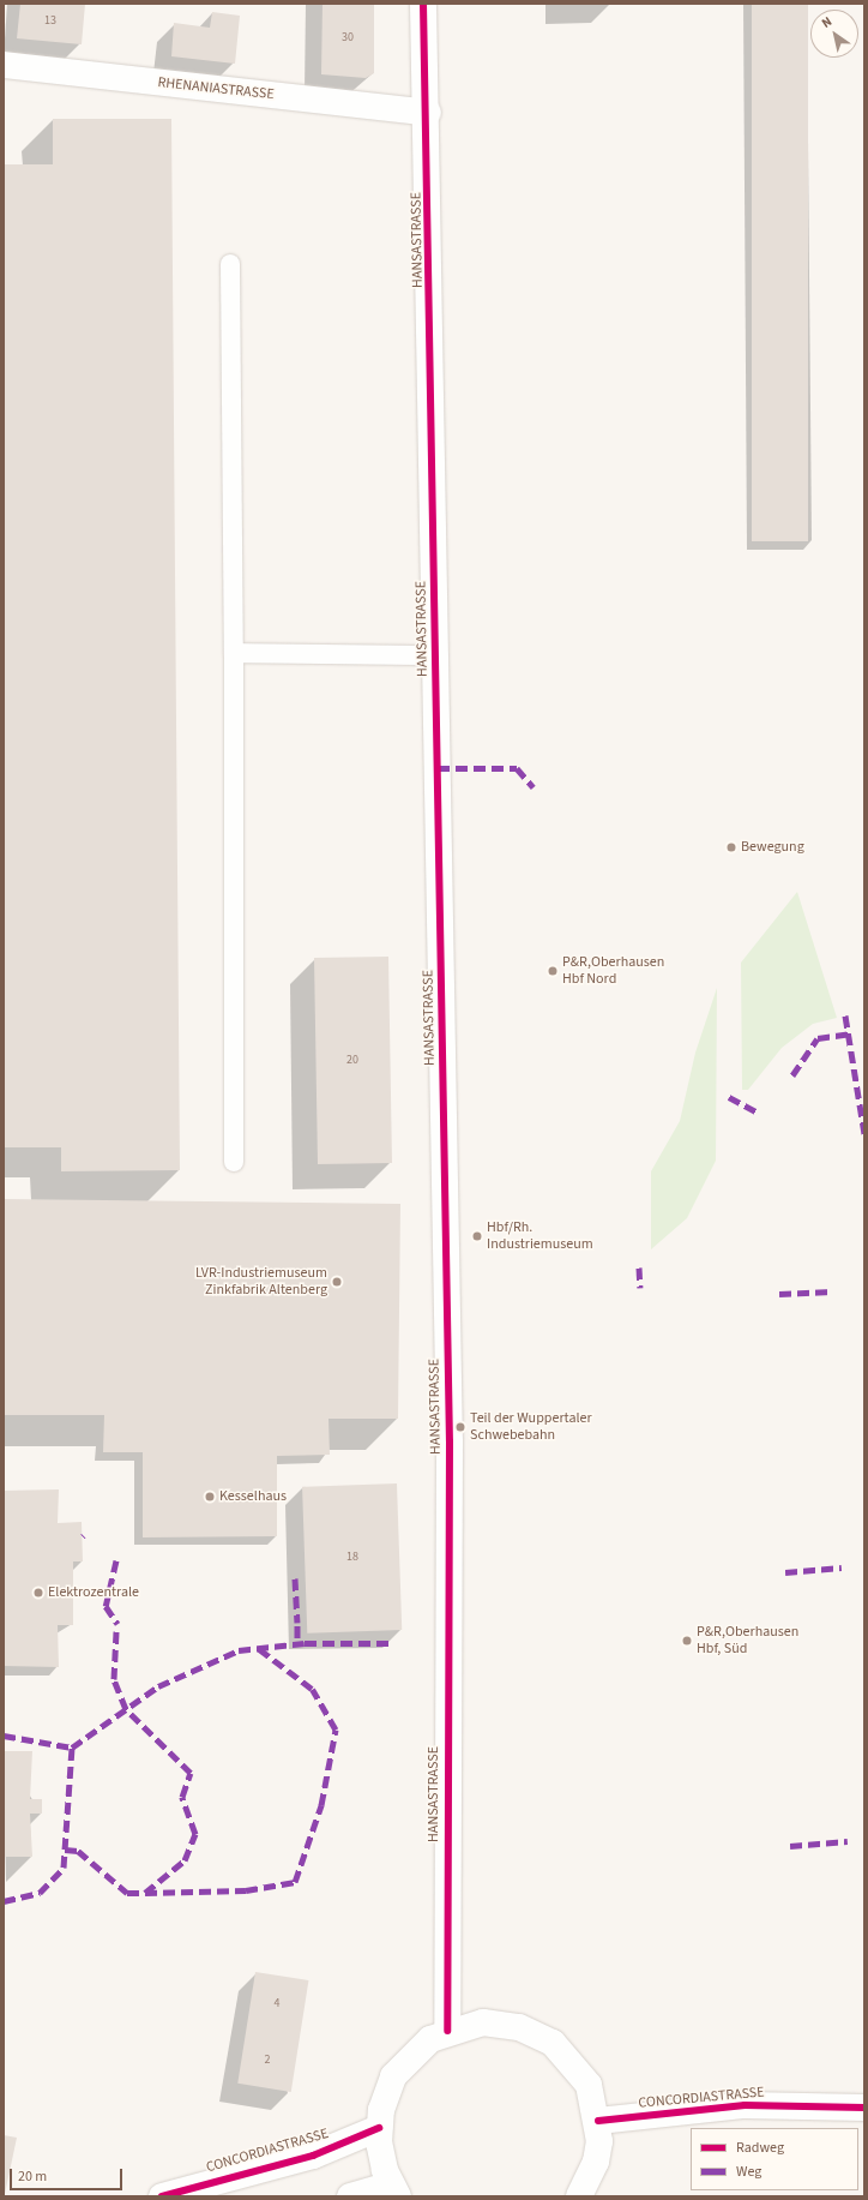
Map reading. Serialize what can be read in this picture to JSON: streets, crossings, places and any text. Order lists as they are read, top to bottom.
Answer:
{
  "streets": {
    "main road": ["RHENANIASTRASSE", "HANSASTRASSE", "CONCORDIASTRASSE"]
  },
  "crossings": [
    ["RHENANIASTRASSE", "HANSASTRASSE"]
  ],
  "places": [
    "Bewegung",
    "P&R,Oberhausen Hbf Nord",
    "Hbf/Rh. Industriemuseum",
    "LVR-Industriemuseum Zinkfabrik Altenberg",
    "Teil der Wuppertaler Schwebebahn",
    "Kesselhaus",
    "Elektrozentrale",
    "P&R,Oberhausen Hbf, Süd"
  ],
  "house_numbers": [
    "13",
    "30",
    "20",
    "18",
    "4",
    "2"
  ],
  "legend": ["Radweg", "Weg"],
  "scale_bar": "20 m",
  "north": "top left"
}
